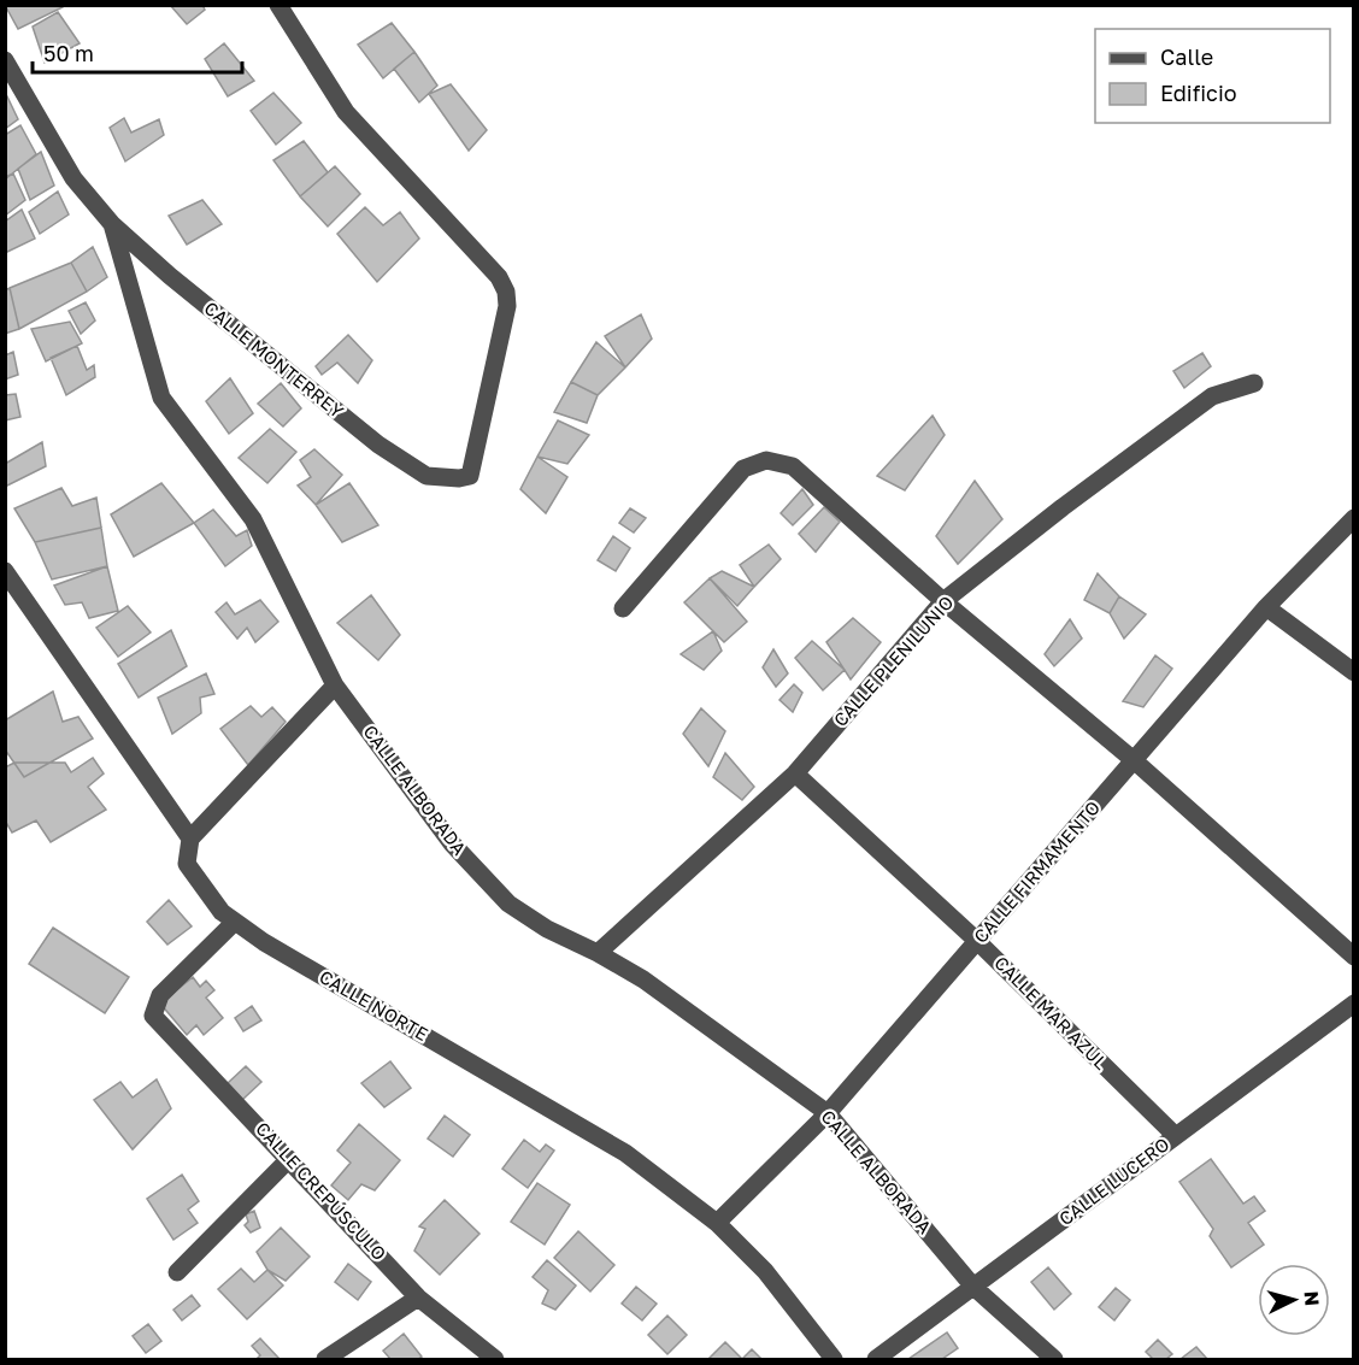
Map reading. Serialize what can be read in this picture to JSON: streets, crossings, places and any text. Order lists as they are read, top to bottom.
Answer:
{
  "streets": {
    "street": [
      "CALLE MONTERREY",
      "CALLE PLENILUNIO",
      "CALLE ALBORADA",
      "CALLE FIRMAMENTO",
      "CALLE NORTE",
      "CALLE MAR AZUL",
      "CALLE LUCERO",
      "CALLE CREPÚSCULO"
    ]
  },
  "crossings": [
    ["CALLE MONTERREY", "CALLE ALBORADA"],
    ["CALLE PLENILUNIO", "CALLE ALBORADA"],
    ["CALLE PLENILUNIO", "CALLE MAR AZUL"],
    ["CALLE ALBORADA", "CALLE FIRMAMENTO"],
    ["CALLE ALBORADA", "CALLE LUCERO"],
    ["CALLE FIRMAMENTO", "CALLE NORTE"],
    ["CALLE FIRMAMENTO", "CALLE MAR AZUL"],
    ["CALLE NORTE", "CALLE CREPÚSCULO"],
    ["CALLE MAR AZUL", "CALLE LUCERO"]
  ],
  "legend": ["Calle", "Edificio"],
  "scale_bar": "50 m",
  "north": "right"
}
